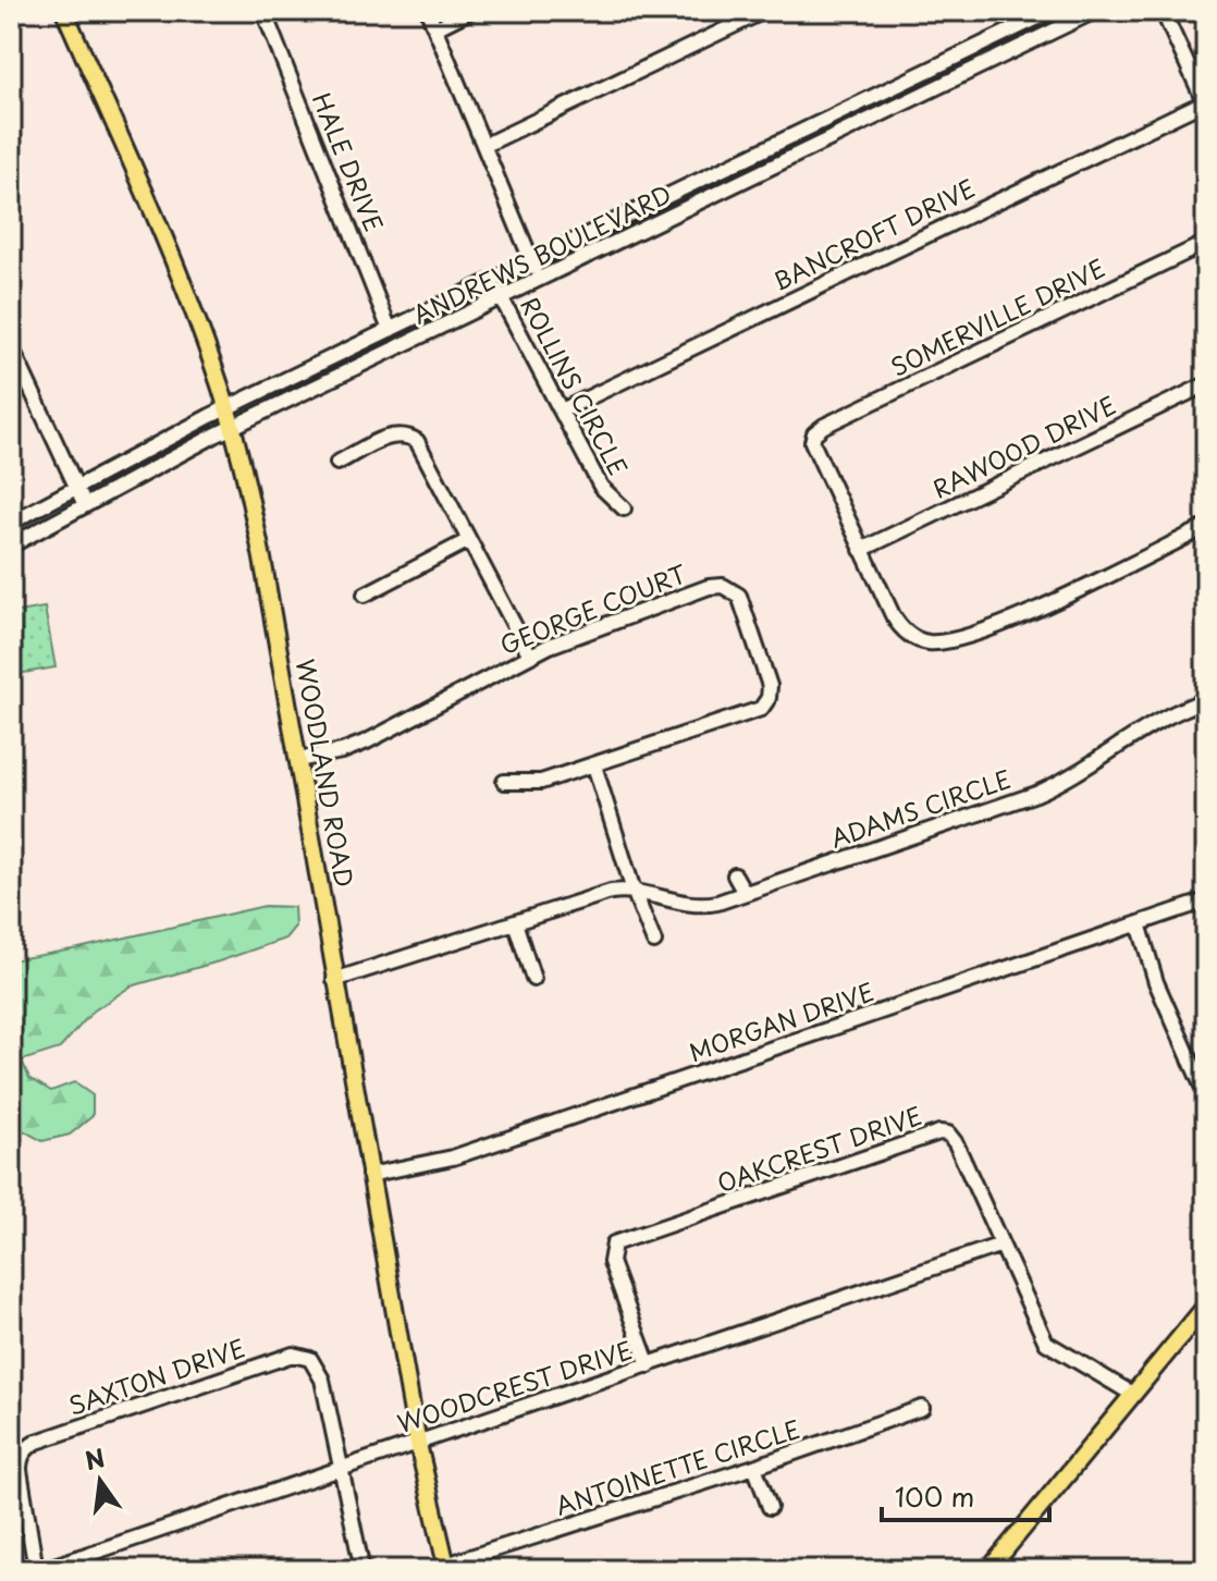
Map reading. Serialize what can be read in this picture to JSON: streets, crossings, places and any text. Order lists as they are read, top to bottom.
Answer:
{
  "streets": {
    "main road": ["WOODLAND ROAD"],
    "street": [
      "HALE DRIVE",
      "BANCROFT DRIVE",
      "ANDREWS BOULEVARD",
      "SOMERVILLE DRIVE",
      "ROLLINS CIRCLE",
      "RAWOOD DRIVE",
      "GEORGE COURT",
      "ADAMS CIRCLE",
      "MORGAN DRIVE",
      "OAKCREST DRIVE",
      "SAXTON DRIVE",
      "WOODCREST DRIVE",
      "ANTOINETTE CIRCLE"
    ]
  },
  "crossings": [
    ["HALE DRIVE", "ANDREWS BOULEVARD"],
    ["BANCROFT DRIVE", "ROLLINS CIRCLE"],
    ["ANDREWS BOULEVARD", "ROLLINS CIRCLE"],
    ["ANDREWS BOULEVARD", "WOODLAND ROAD"],
    ["SOMERVILLE DRIVE", "RAWOOD DRIVE"],
    ["GEORGE COURT", "WOODLAND ROAD"],
    ["WOODLAND ROAD", "ADAMS CIRCLE"],
    ["WOODLAND ROAD", "MORGAN DRIVE"],
    ["WOODLAND ROAD", "WOODCREST DRIVE"],
    ["WOODLAND ROAD", "ANTOINETTE CIRCLE"],
    ["OAKCREST DRIVE", "WOODCREST DRIVE"],
    ["SAXTON DRIVE", "WOODCREST DRIVE"]
  ],
  "scale_bar": "100 m",
  "north": "top"
}
